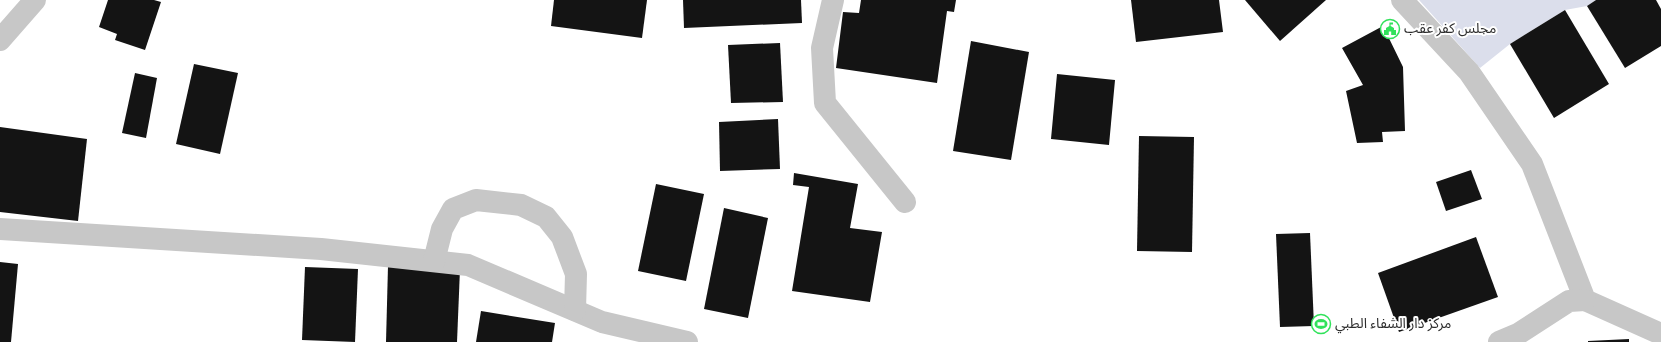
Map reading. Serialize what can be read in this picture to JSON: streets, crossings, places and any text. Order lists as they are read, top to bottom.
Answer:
{
  "places": {
    "public building": ["مجلس كفر عقب"],
    "sports": ["مركز دار الشفاء الطبي"]
  }
}
